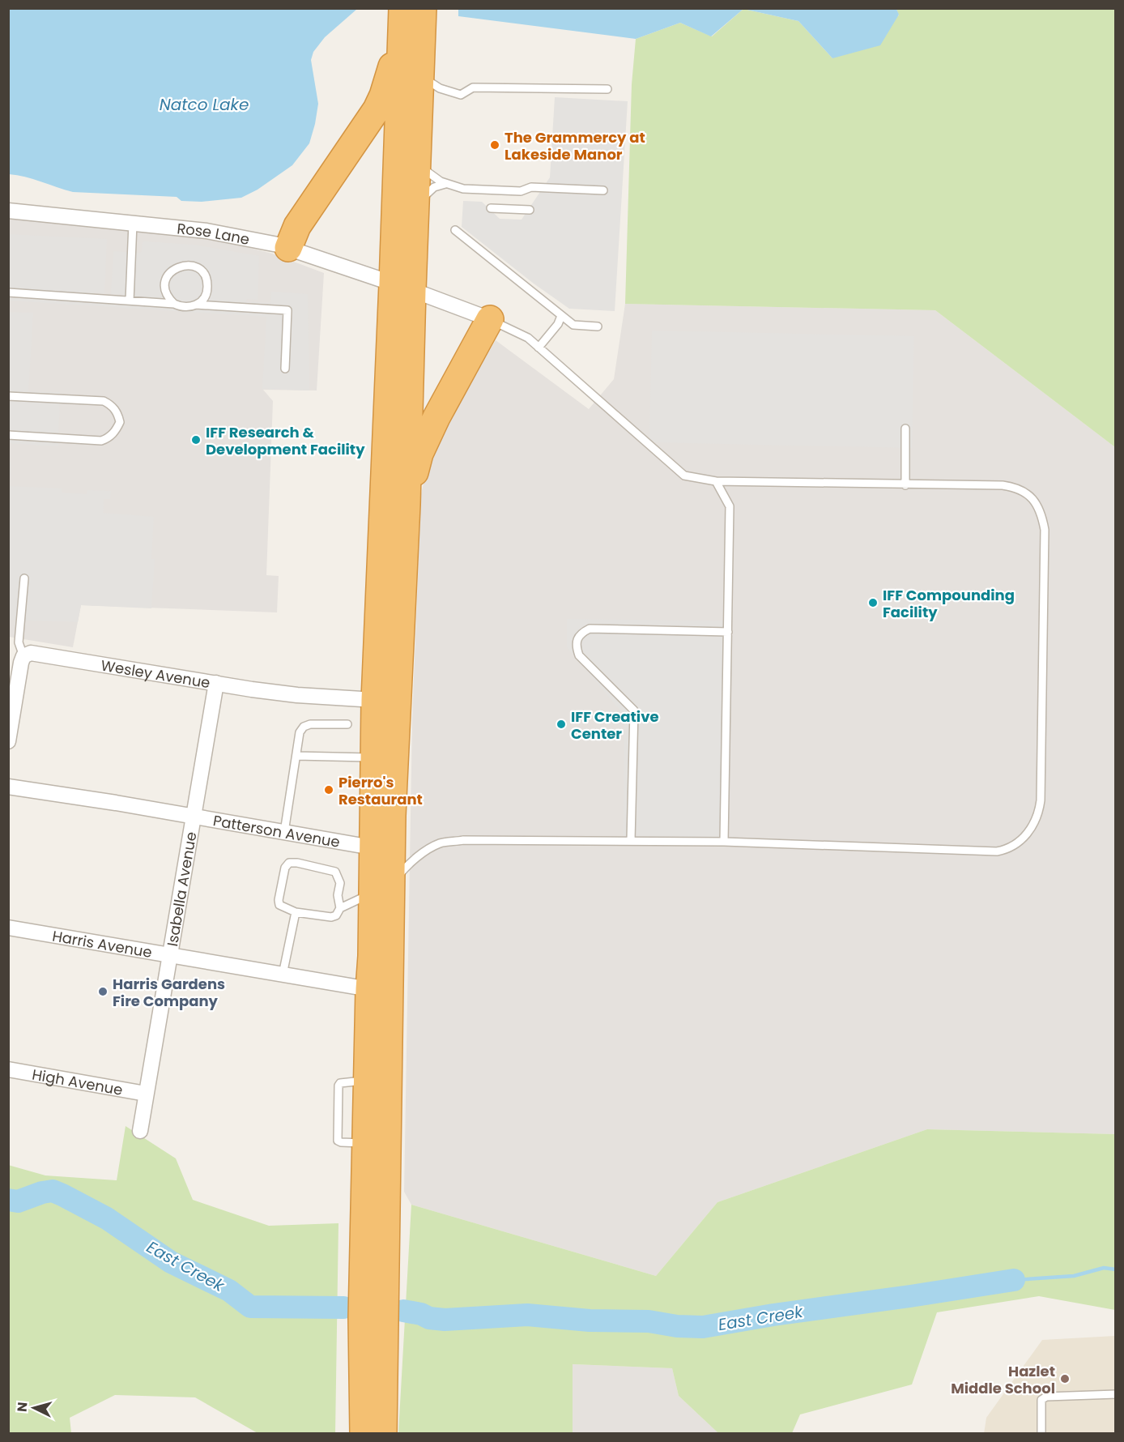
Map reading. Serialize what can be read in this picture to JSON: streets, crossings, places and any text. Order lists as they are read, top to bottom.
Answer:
{
  "streets": {
    "street": [
      "Rose Lane",
      "Wesley Avenue",
      "Patterson Avenue",
      "Isabella Avenue",
      "Harris Avenue",
      "High Avenue"
    ]
  },
  "crossings": [
    ["Wesley Avenue", "Isabella Avenue"],
    ["Patterson Avenue", "Isabella Avenue"],
    ["Isabella Avenue", "Harris Avenue"],
    ["Isabella Avenue", "High Avenue"]
  ],
  "water": ["Natco Lake", "East Creek"],
  "places": [
    "The Grammercy at Lakeside Manor",
    "IFF Research & Development Facility",
    "IFF Compounding Facility",
    "IFF Creative Center",
    "Pierro's Restaurant",
    "Harris Gardens Fire Company",
    "Hazlet Middle School"
  ],
  "north": "left"
}
